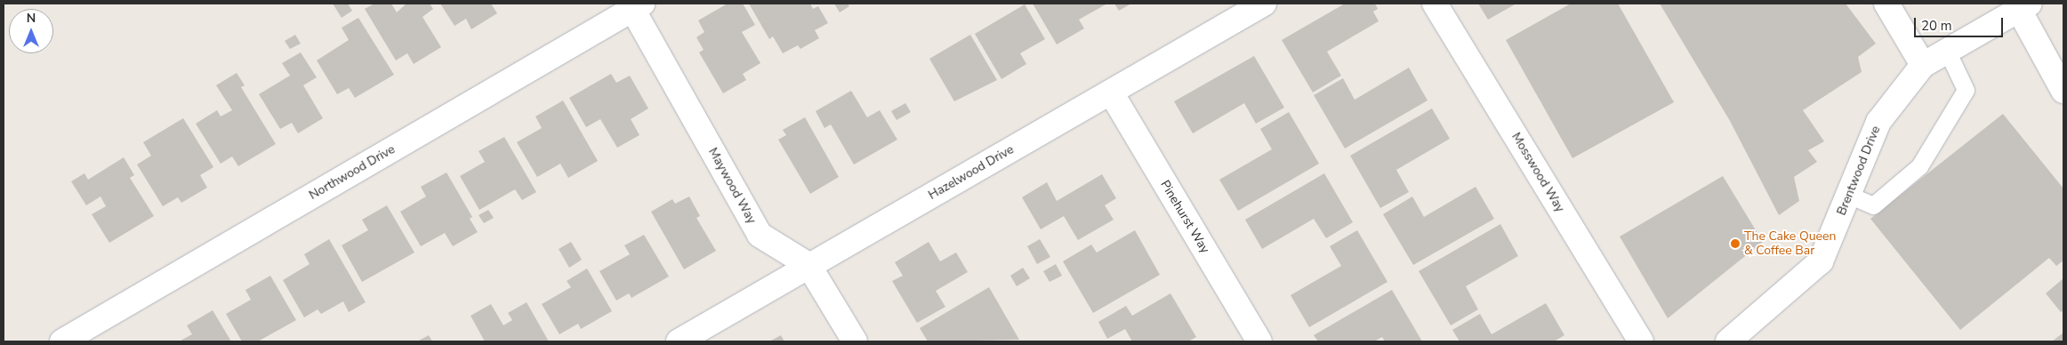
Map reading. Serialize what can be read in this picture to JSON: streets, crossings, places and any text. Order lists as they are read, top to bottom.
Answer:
{
  "streets": {
    "street": [
      "Brentwood Drive",
      "Northwood Drive",
      "Hazelwood Drive",
      "Mosswood Way",
      "Maywood Way",
      "Pinehurst Way"
    ]
  },
  "crossings": [
    ["Northwood Drive", "Maywood Way"],
    ["Hazelwood Drive", "Maywood Way"],
    ["Hazelwood Drive", "Pinehurst Way"]
  ],
  "places": ["The Cake Queen & Coffee Bar"],
  "scale_bar": "20 m",
  "north": "top"
}
